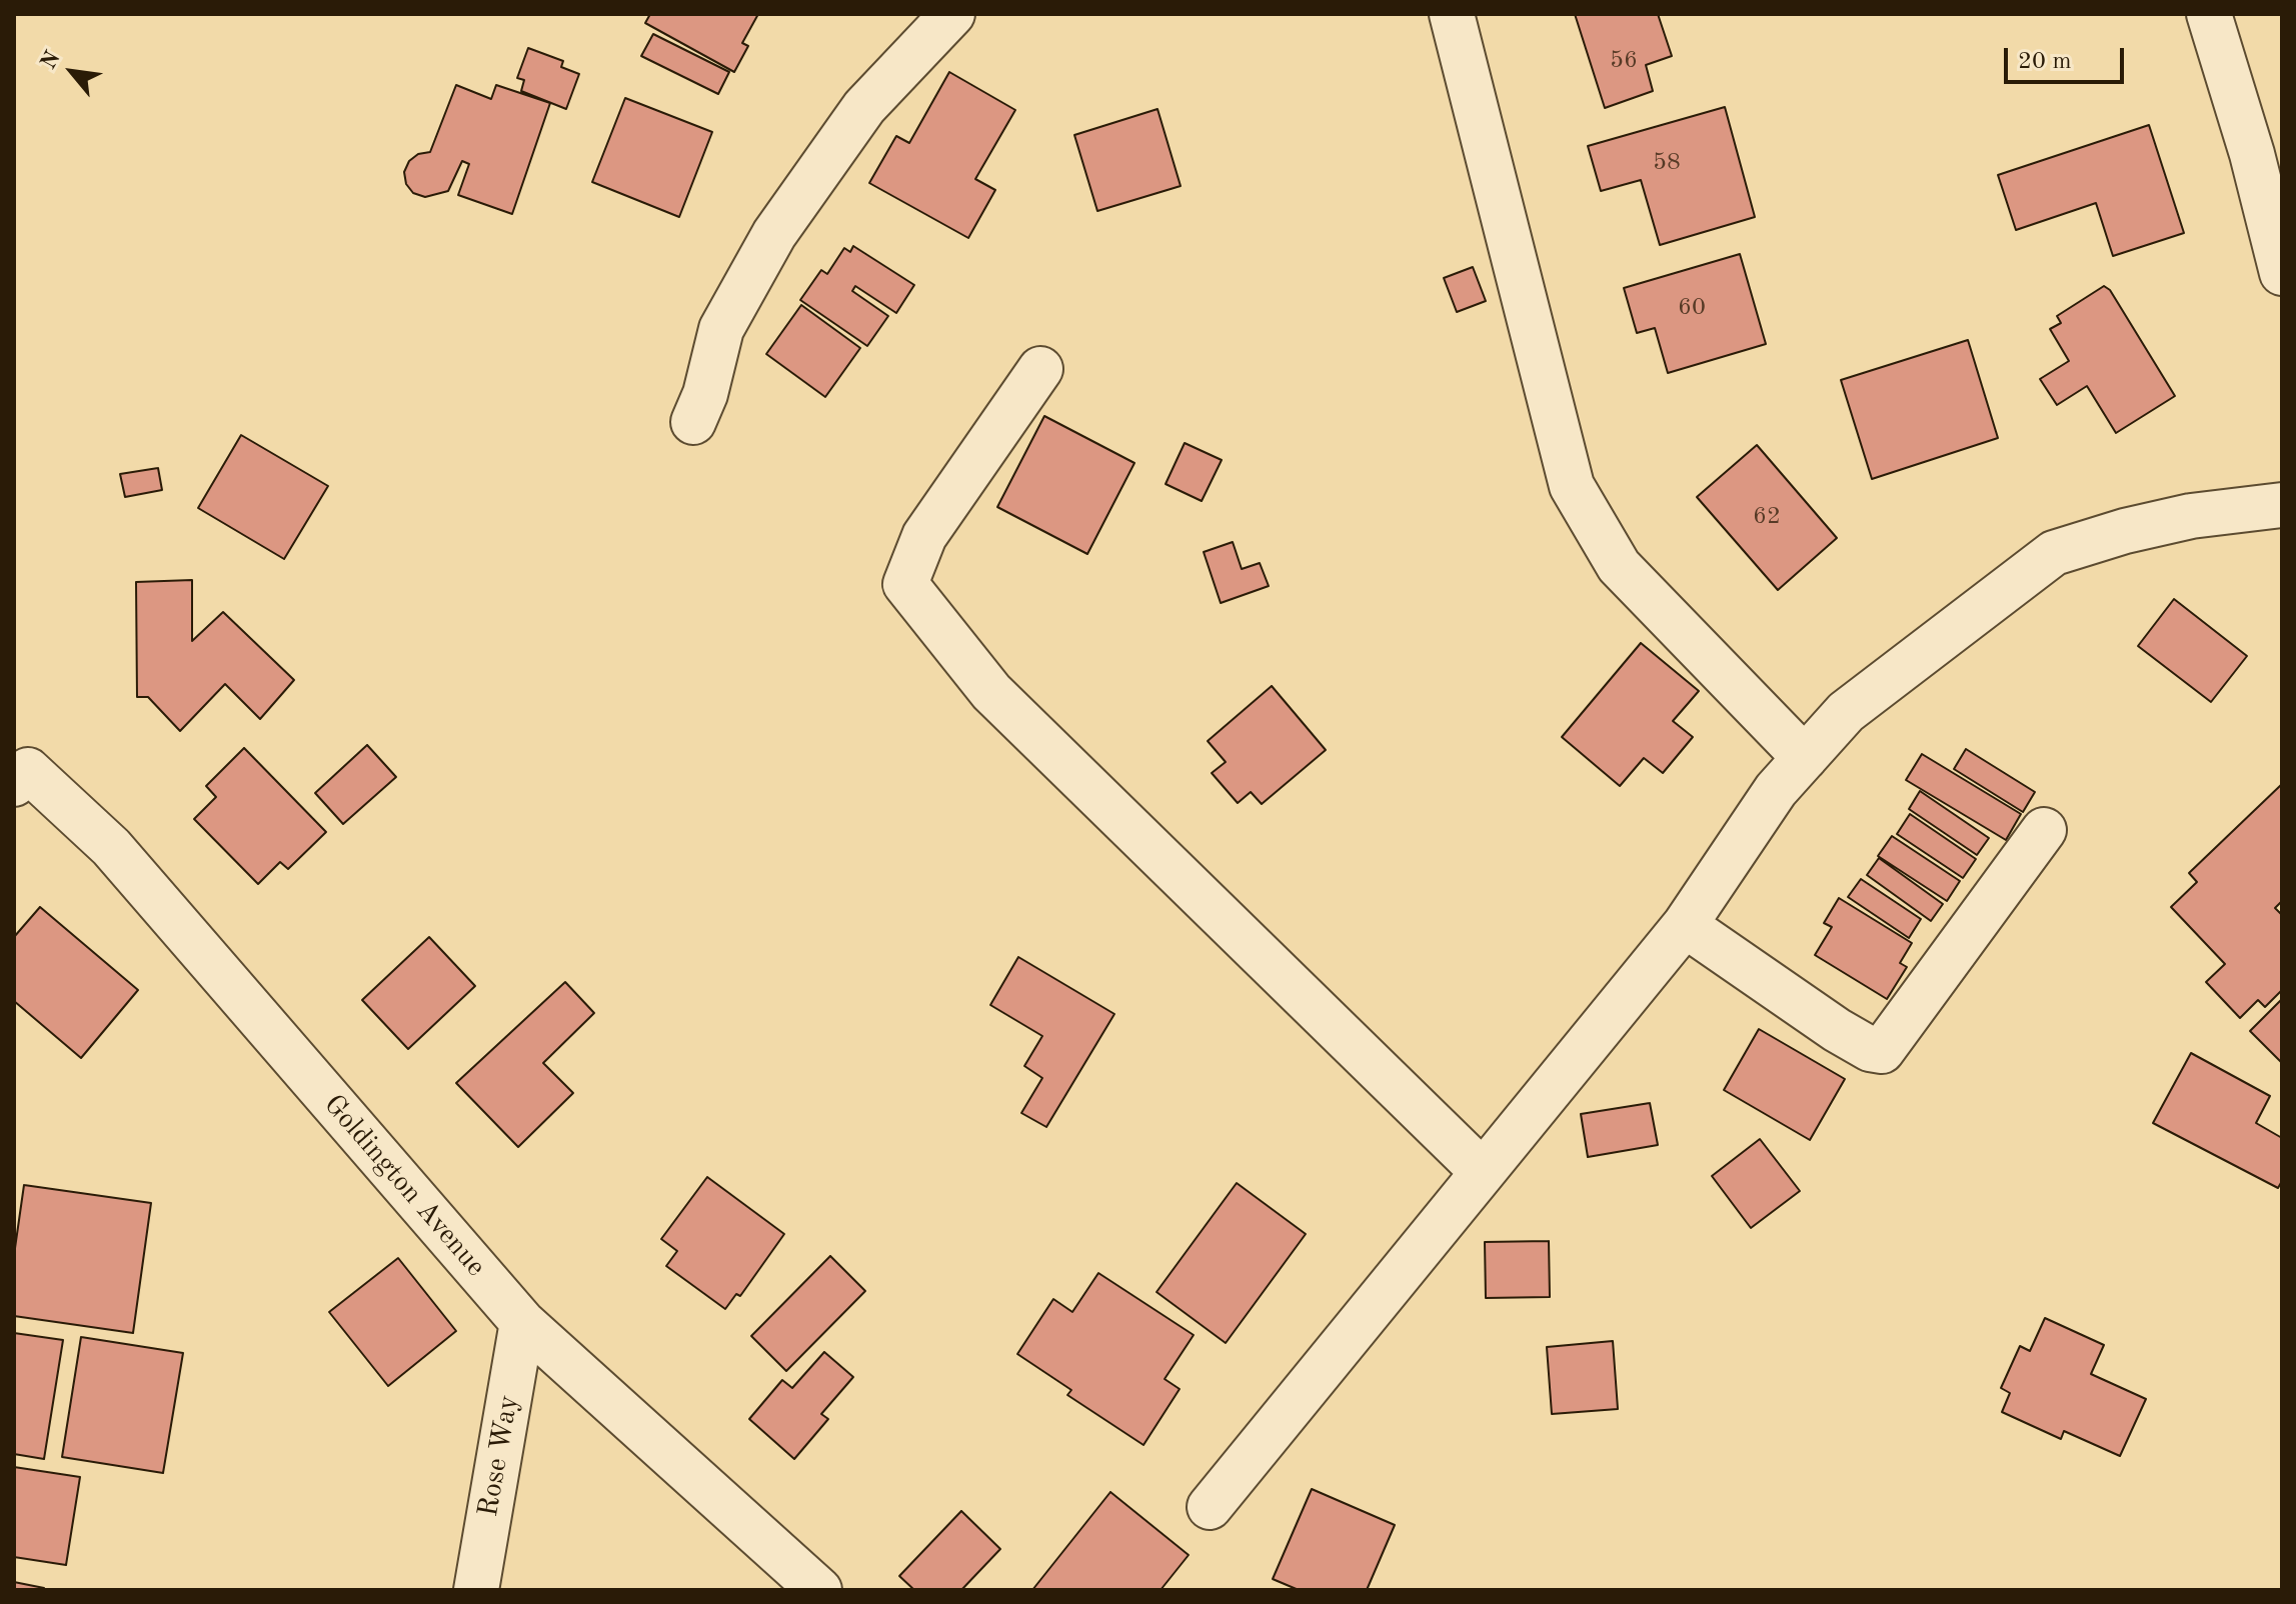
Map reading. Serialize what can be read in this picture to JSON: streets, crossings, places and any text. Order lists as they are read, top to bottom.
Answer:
{
  "streets": {
    "street": ["Goldington Avenue", "Rose Way"]
  },
  "crossings": [
    ["Goldington Avenue", "Rose Way"]
  ],
  "house_numbers": [
    "56",
    "58",
    "60",
    "62"
  ],
  "scale_bar": "20 m",
  "north": "top left"
}
